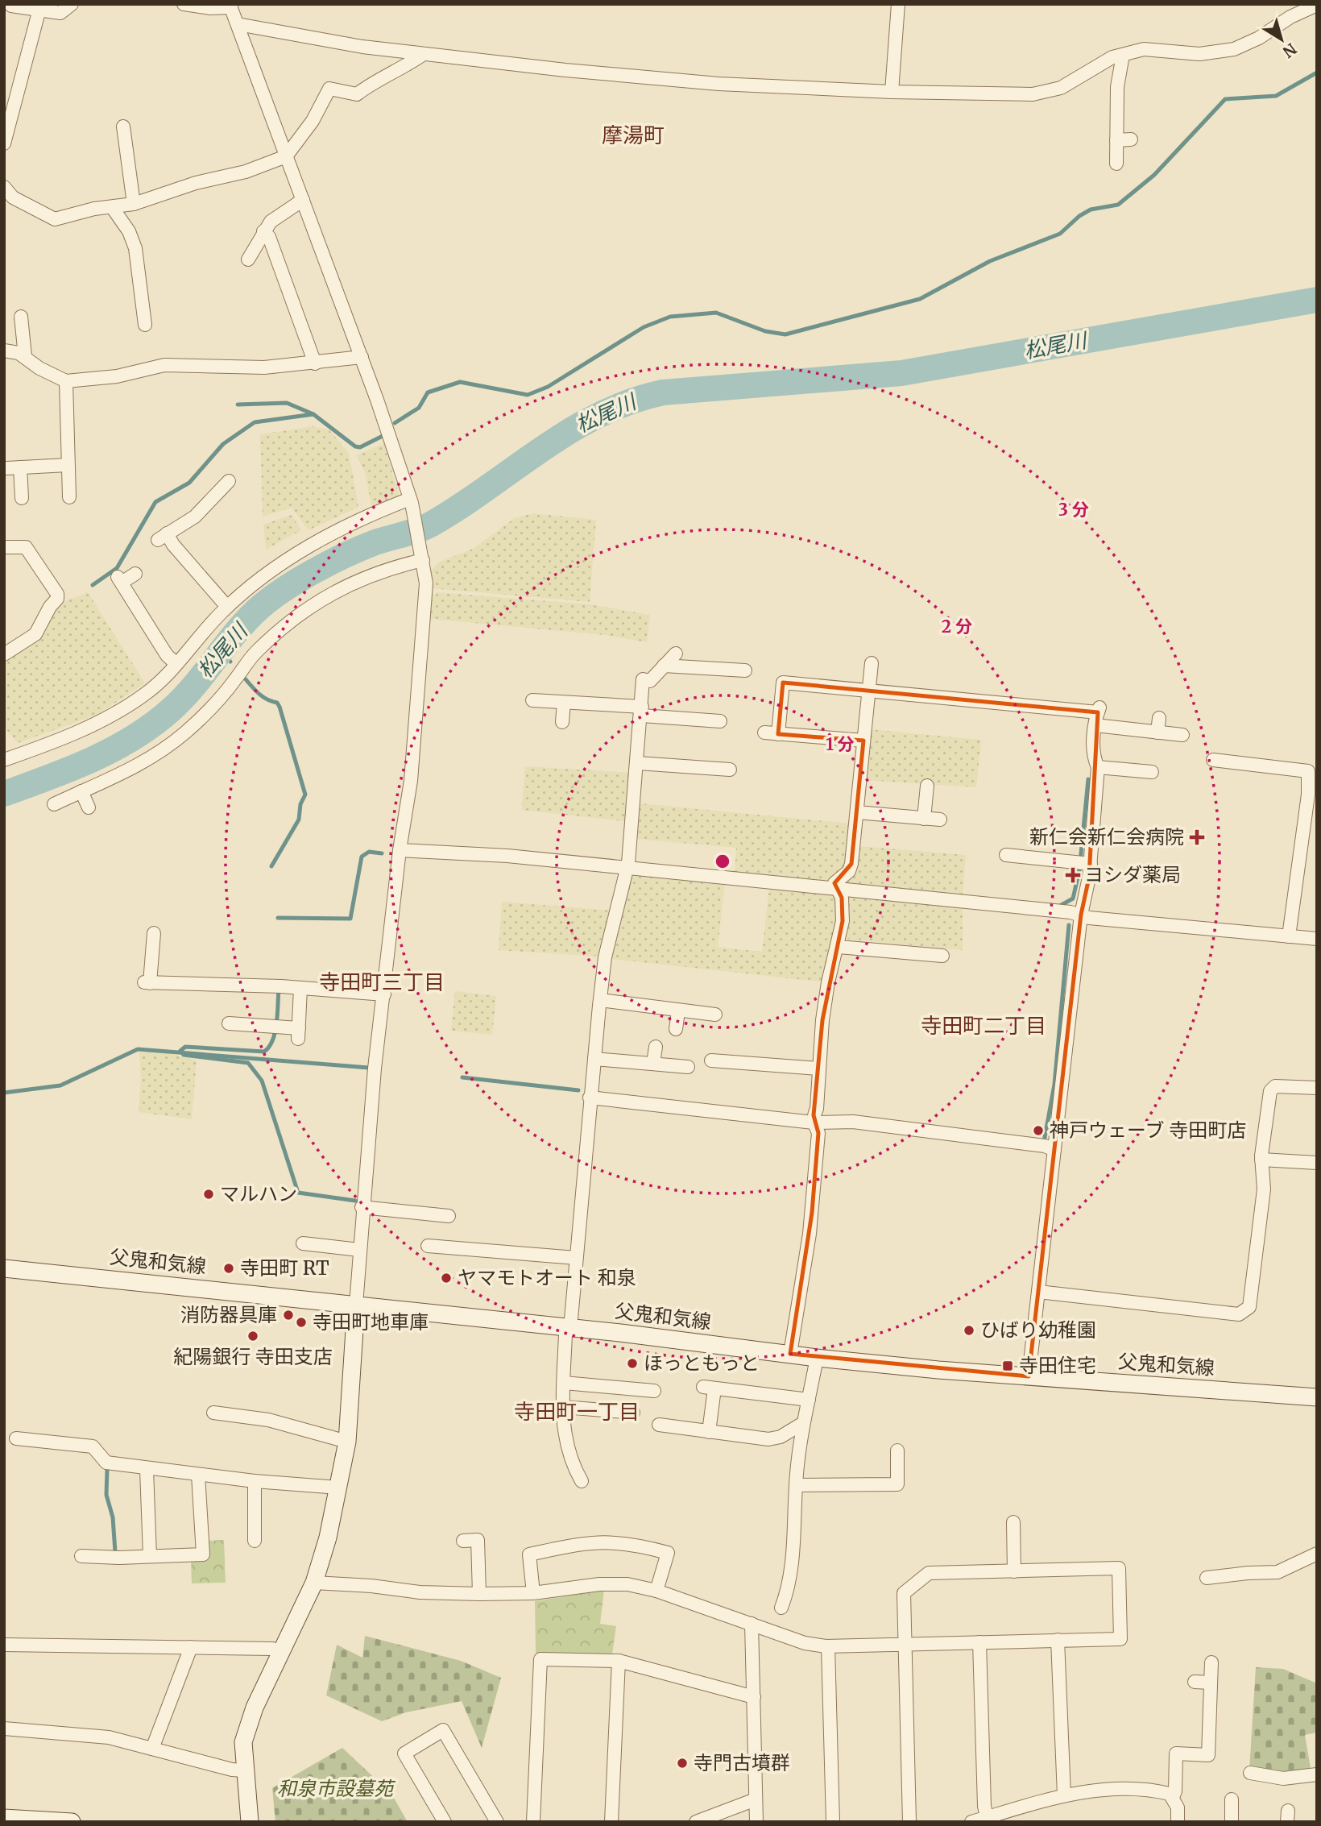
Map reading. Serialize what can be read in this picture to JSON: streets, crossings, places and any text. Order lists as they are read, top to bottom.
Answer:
{
  "streets": {
    "main road": ["父鬼和気線"]
  },
  "districts": [
    "摩湯町",
    "寺田町三丁目",
    "寺田町二丁目",
    "寺田町一丁目"
  ],
  "water": ["松尾川"],
  "parks": ["和泉市設墓苑"],
  "places": {
    "health": ["新仁会新仁会病院", "ヨシダ薬局"],
    "other": [
      "神戸ウェーブ 寺田町店",
      "マルハン",
      "寺田町 RT",
      "ヤマモトオート 和泉",
      "消防器具庫",
      "寺田町地車庫",
      "ひばり幼稚園",
      "紀陽銀行 寺田支店",
      "ほっともっと",
      "寺門古墳群"
    ],
    "transit": ["寺田住宅"]
  },
  "north": "bottom right",
  "rings": ["3 分", "2 分", "1 分"]
}
